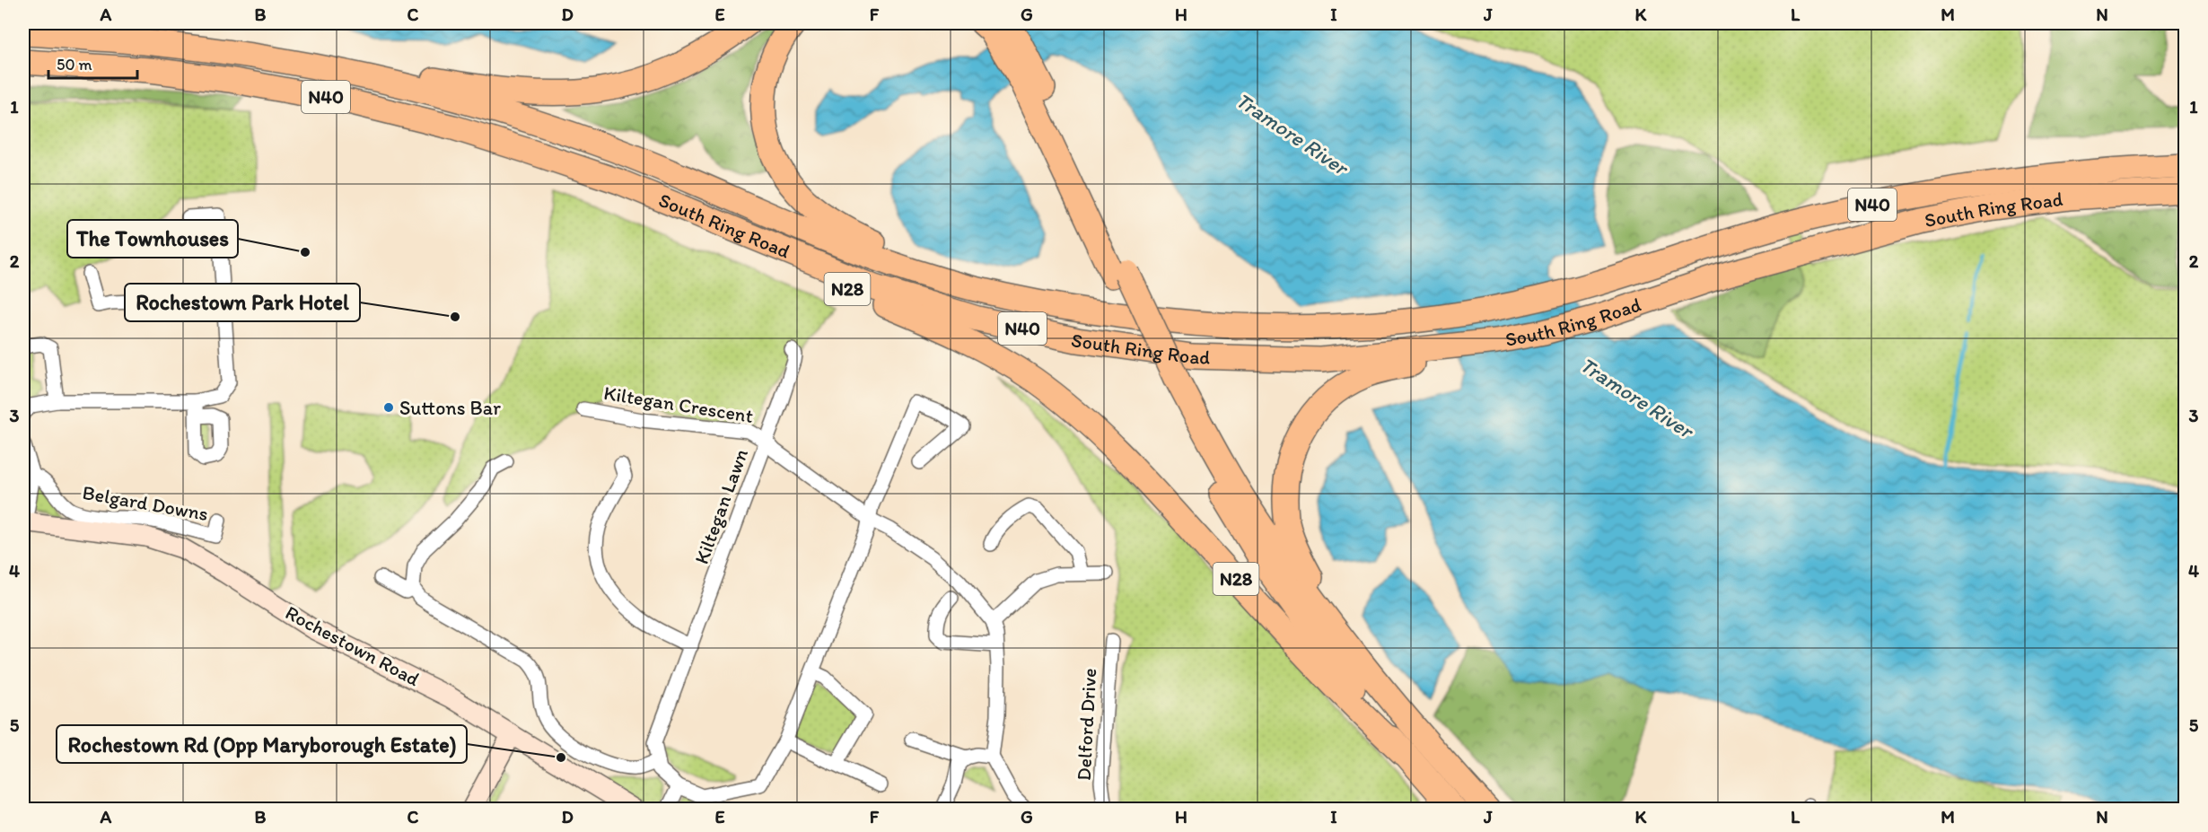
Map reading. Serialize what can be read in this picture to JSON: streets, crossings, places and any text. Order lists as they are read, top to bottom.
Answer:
{
  "streets": {
    "highway": ["N40", "South Ring Road", "N28"],
    "main road": ["Rochestown Road"],
    "street": [
      "Kiltegan Crescent",
      "Belgard Downs",
      "Kiltegan Lawn",
      "Delford Drive"
    ]
  },
  "crossings": [
    ["South Ring Road", "N28"],
    ["Kiltegan Crescent", "Kiltegan Lawn"]
  ],
  "water": ["Tramore River"],
  "places": [
    "The Townhouses",
    "Rochestown Park Hotel",
    "Suttons Bar",
    "Rochestown Rd (Opp Maryborough Estate)"
  ],
  "scale_bar": "50 m",
  "grid": {
    "columns": [
      "A",
      "B",
      "C",
      "D",
      "E",
      "F",
      "G",
      "H",
      "I",
      "J",
      "K",
      "L",
      "M",
      "N"
    ],
    "rows": [
      "1",
      "2",
      "3",
      "4",
      "5"
    ]
  }
}
